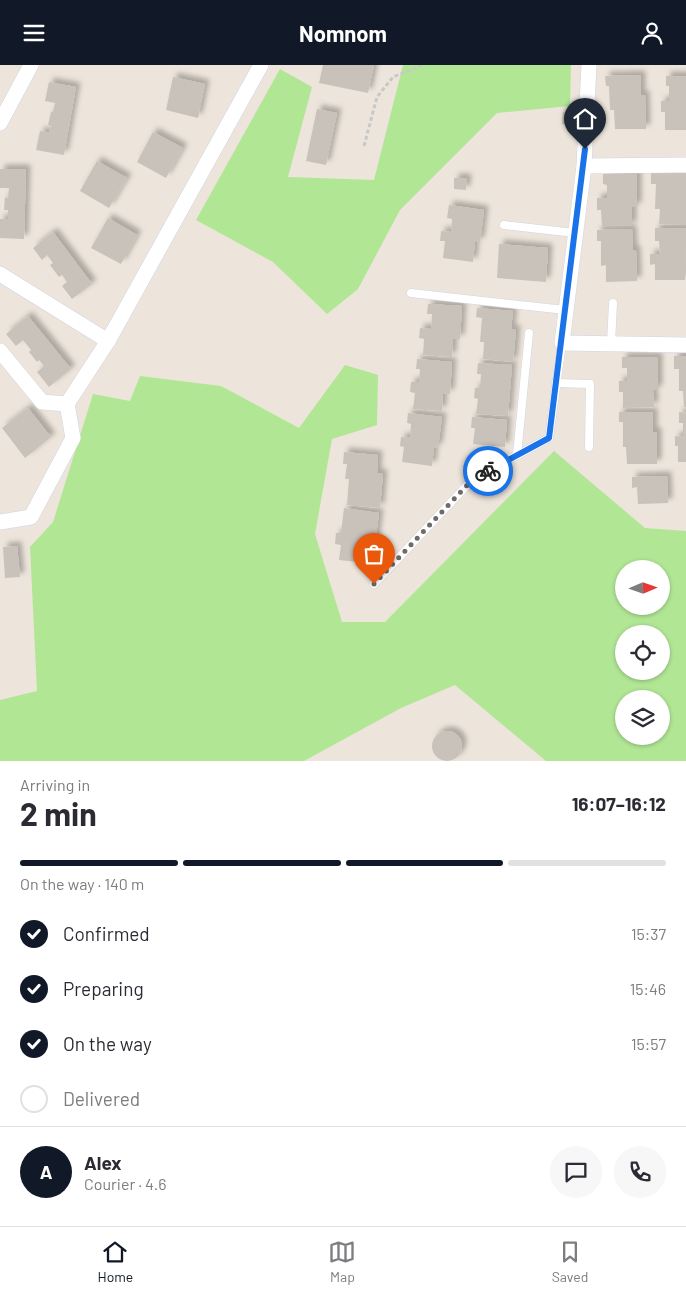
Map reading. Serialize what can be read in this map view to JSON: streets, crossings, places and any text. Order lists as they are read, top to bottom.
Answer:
{
  "north": "right",
  "page": {
    "header": "Nomnom",
    "heading": ["2 min", "Arriving in", "16:07–16:12"],
    "panel": ["Alex", "Courier · 4.6"],
    "bar": "On the way · 140 m",
    "list": [
      ["Confirmed", "15:37"],
      ["Preparing", "15:46"],
      ["On the way", "15:57"],
      "Delivered"
    ],
    "round": "A",
    "tabs": ["Home", "Map", "Saved"]
  }
}
